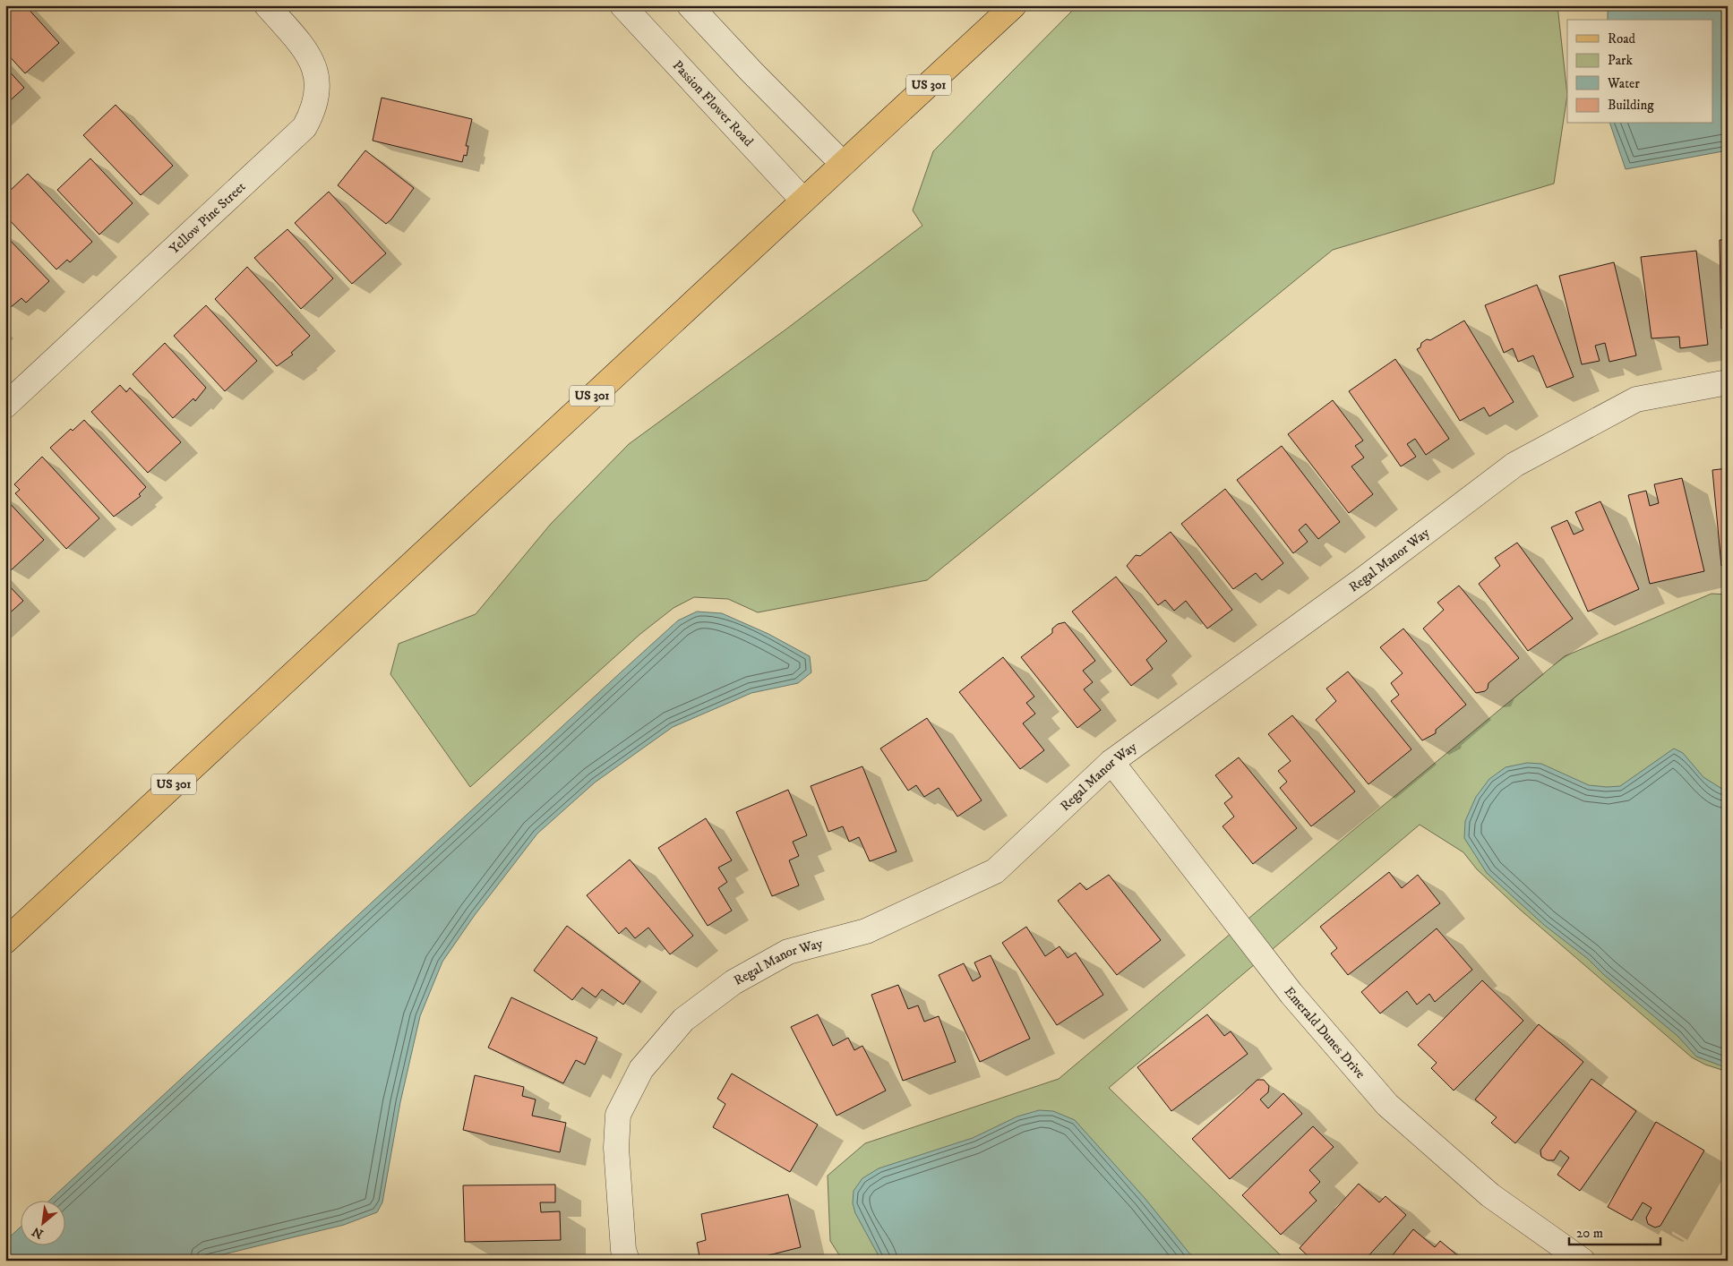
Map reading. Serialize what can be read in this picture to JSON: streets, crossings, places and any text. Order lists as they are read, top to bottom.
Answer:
{
  "streets": {
    "main road": ["US 301"],
    "street": [
      "Passion Flower Road",
      "Yellow Pine Street",
      "Regal Manor Way",
      "Emerald Dunes Drive"
    ]
  },
  "crossings": [
    ["US 301", "Passion Flower Road"],
    ["Regal Manor Way", "Emerald Dunes Drive"]
  ],
  "legend": [
    "Road",
    "Park",
    "Water",
    "Building"
  ],
  "scale_bar": "20 m",
  "north": "bottom left"
}
